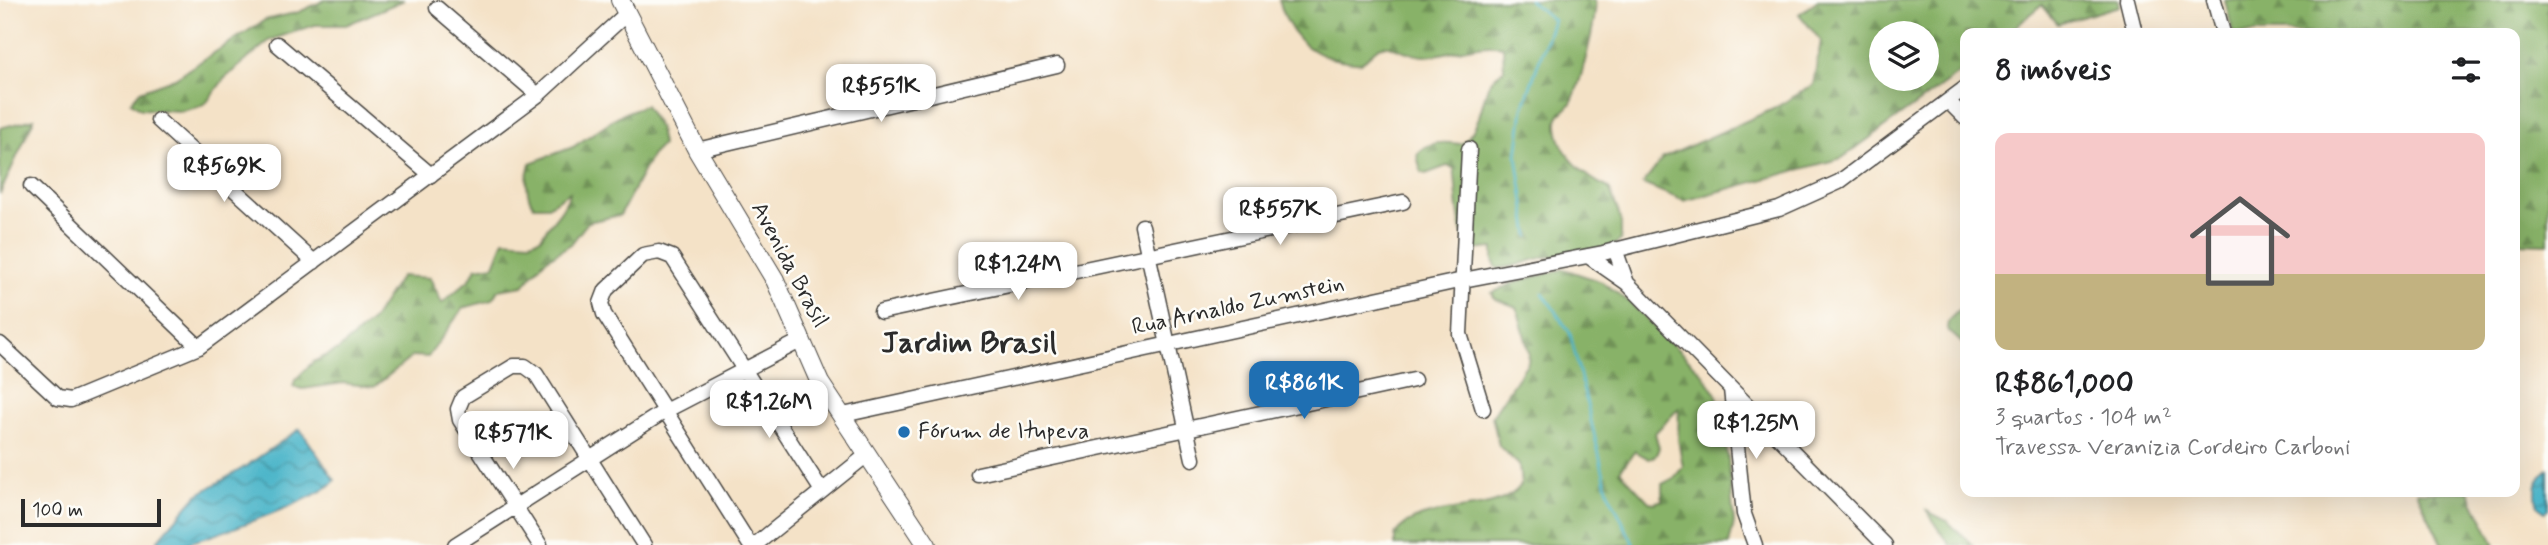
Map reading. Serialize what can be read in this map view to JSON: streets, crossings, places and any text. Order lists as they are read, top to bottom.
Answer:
{
  "streets": {
    "main road": ["Avenida Brasil"],
    "street": ["Rua Arnaldo Zumstein"]
  },
  "crossings": [
    ["Avenida Brasil", "Rua Arnaldo Zumstein"]
  ],
  "districts": ["Jardim Brasil"],
  "places": ["Fórum de Itupeva"],
  "scale_bar": "100 m",
  "page": {
    "heading": "8 imóveis",
    "price": [
      "R$551K",
      "R$569K",
      "R$557K",
      "R$1.24M",
      "R$861K",
      "R$1.26M",
      "R$1.25M",
      "R$571K"
    ],
    "list": [
      {
        "name": "R$861,000",
        "note": "3 quartos · 104 m² · Travessa Veranizia Cordeiro Carboni"
      }
    ],
    "scale": "100 m"
  }
}
